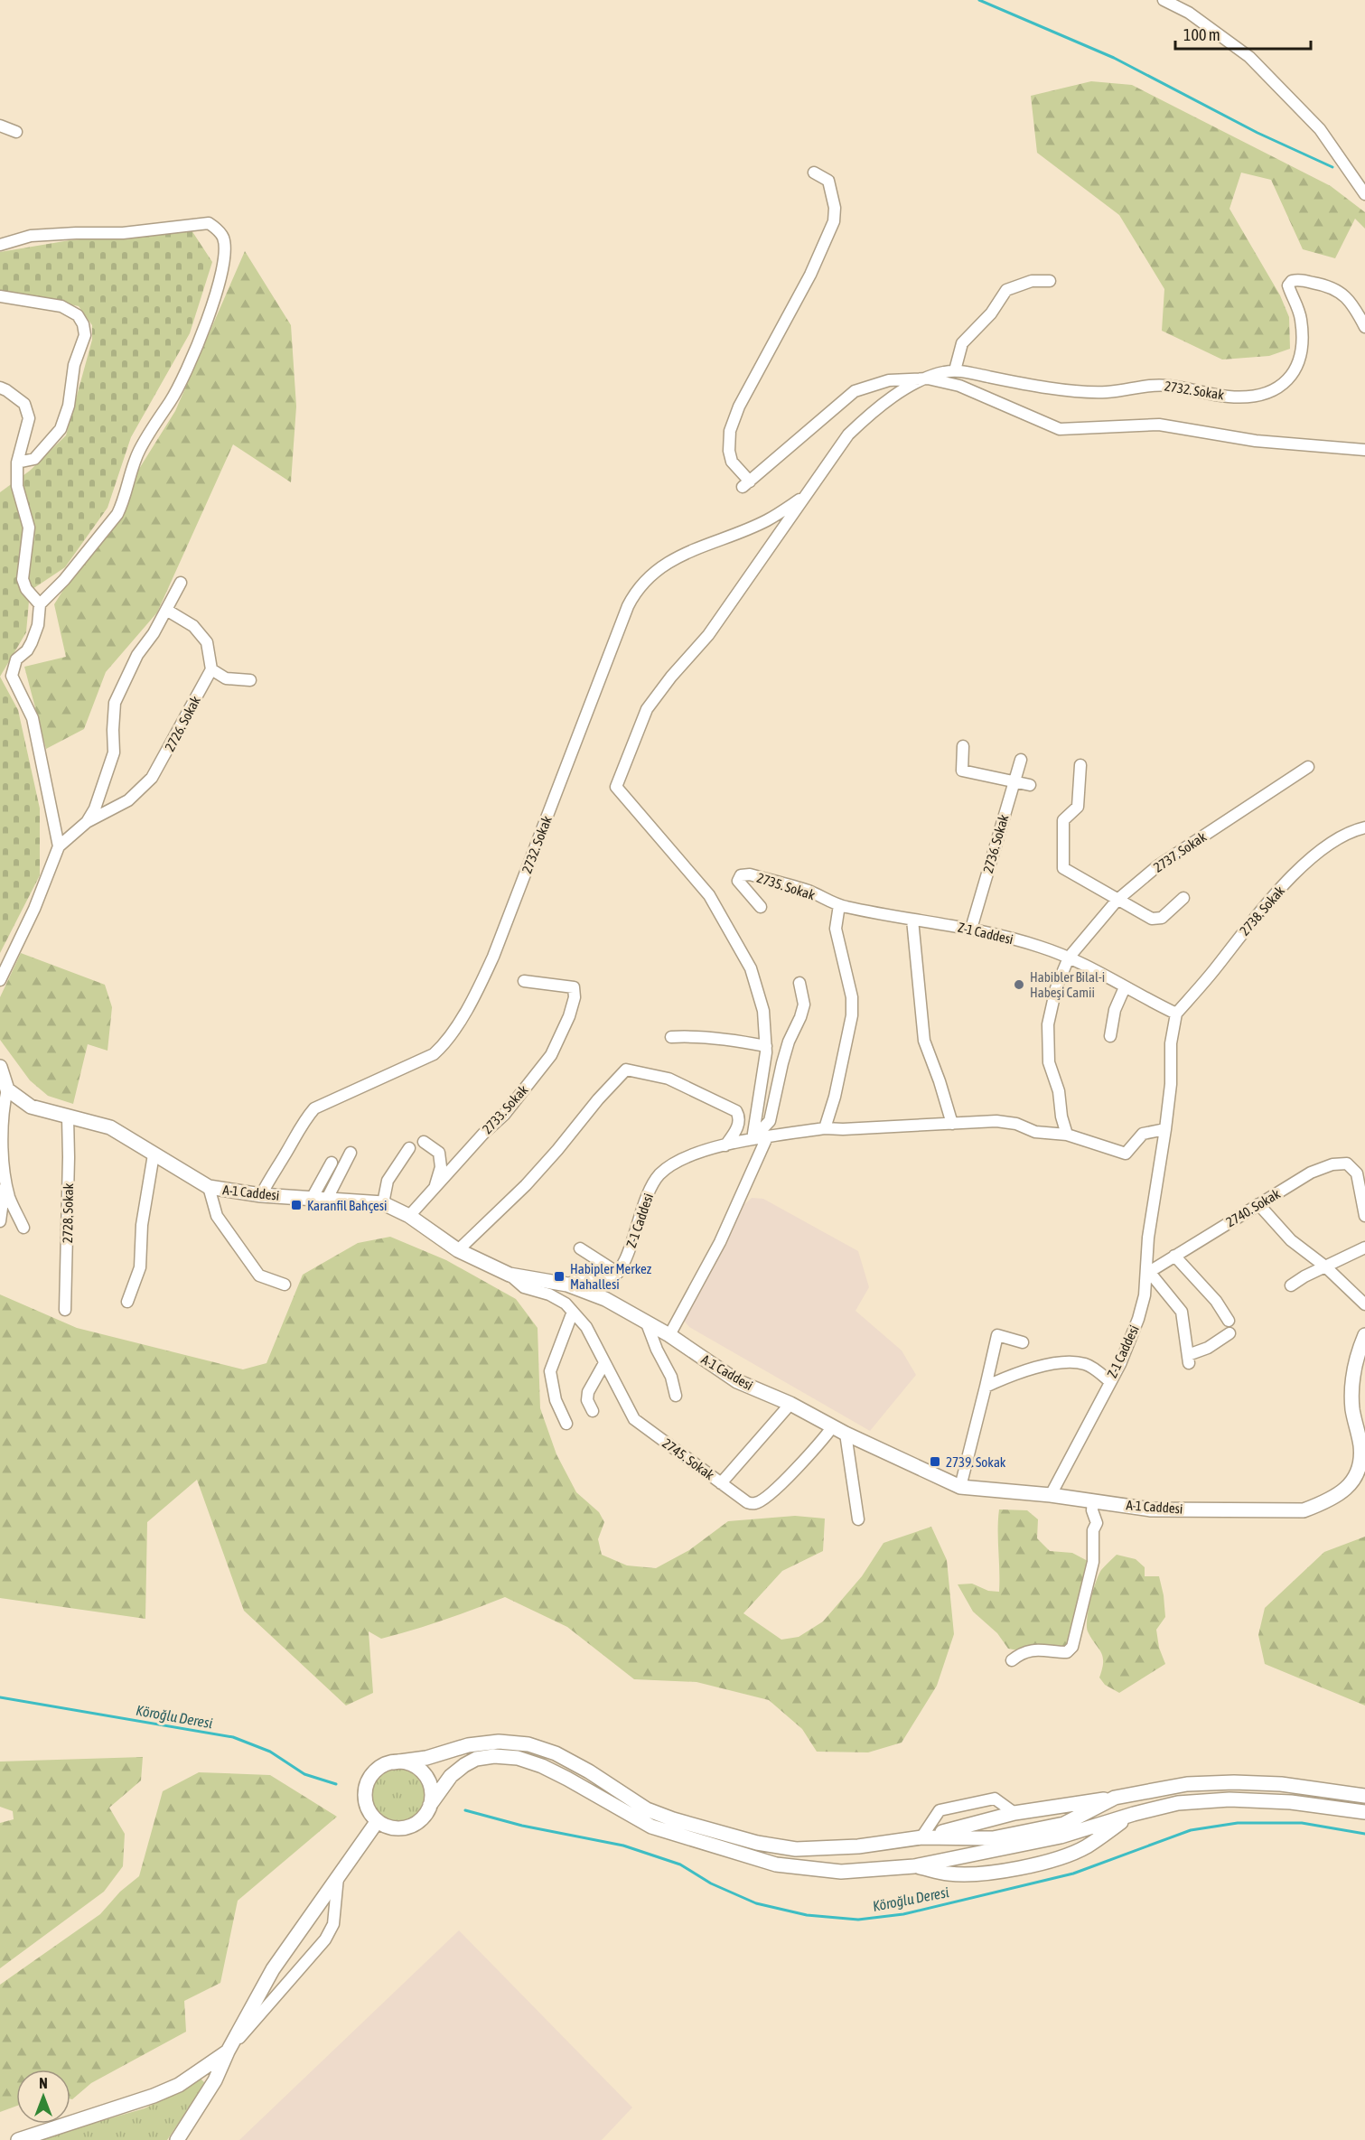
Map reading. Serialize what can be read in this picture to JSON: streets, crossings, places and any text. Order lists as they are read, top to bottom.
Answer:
{
  "streets": {
    "main road": ["A-1 Caddesi"],
    "street": [
      "2732. Sokak",
      "2726. Sokak",
      "2736. Sokak",
      "2737. Sokak",
      "2735. Sokak",
      "2738. Sokak",
      "Z-1 Caddesi",
      "2733. Sokak",
      "2740. Sokak",
      "2728. Sokak",
      "2745. Sokak"
    ]
  },
  "crossings": [
    ["2732. Sokak", "A-1 Caddesi"],
    ["2736. Sokak", "Z-1 Caddesi"],
    ["2737. Sokak", "Z-1 Caddesi"],
    ["2735. Sokak", "Z-1 Caddesi"],
    ["2738. Sokak", "Z-1 Caddesi"],
    ["Z-1 Caddesi", "A-1 Caddesi"],
    ["Z-1 Caddesi", "2740. Sokak"],
    ["2733. Sokak", "A-1 Caddesi"],
    ["A-1 Caddesi", "2728. Sokak"],
    ["A-1 Caddesi", "2745. Sokak"]
  ],
  "water": ["Köroğlu Deresi"],
  "places": {
    "other": ["Habibler Bilal-i Habeşi Camii"],
    "transit": ["Karanfil Bahçesi", "Habipler Merkez Mahallesi", "2739. Sokak"]
  },
  "scale_bar": "100 m",
  "north": "top"
}
